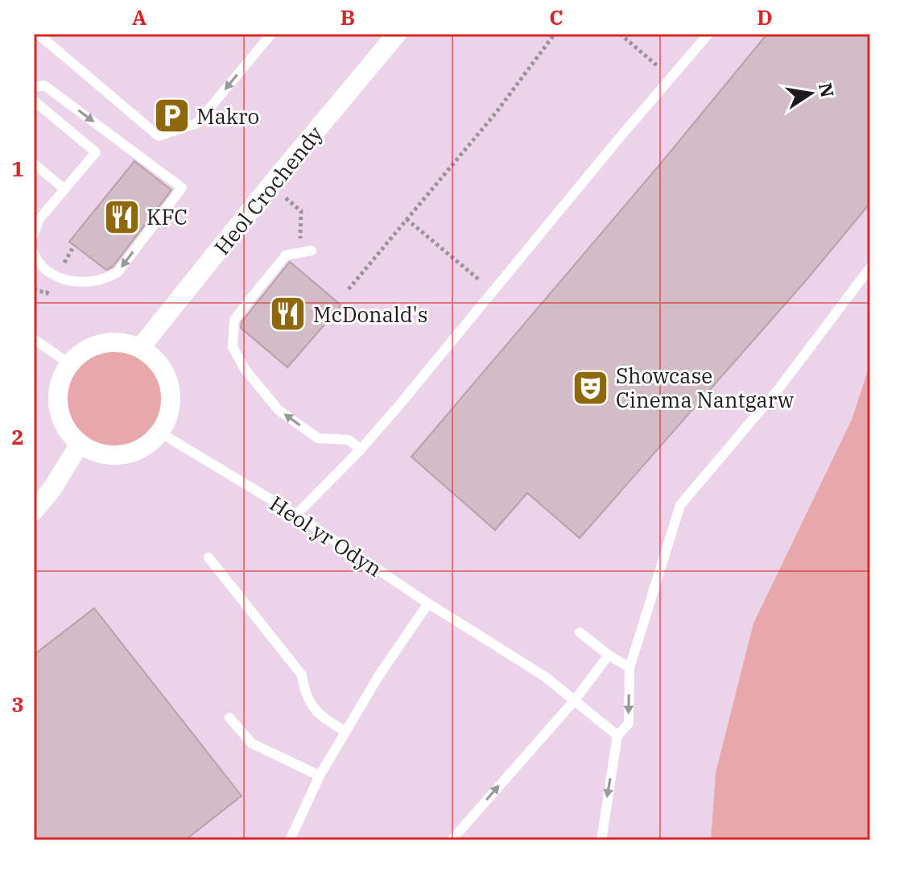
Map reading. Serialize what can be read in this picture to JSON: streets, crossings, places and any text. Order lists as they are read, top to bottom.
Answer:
{
  "streets": {
    "street": ["Heol Crochendy"],
    "lane": ["Heol yr Odyn"]
  },
  "crossings": [
    ["Heol Crochendy", "Heol yr Odyn"]
  ],
  "places": {
    "parking": ["Makro"],
    "restaurant": ["KFC", "McDonald's"],
    "theatre": ["Showcase Cinema Nantgarw"]
  },
  "north": "right",
  "grid": {
    "columns": [
      "A",
      "B",
      "C",
      "D"
    ],
    "rows": ["1", "2", "3"]
  }
}
